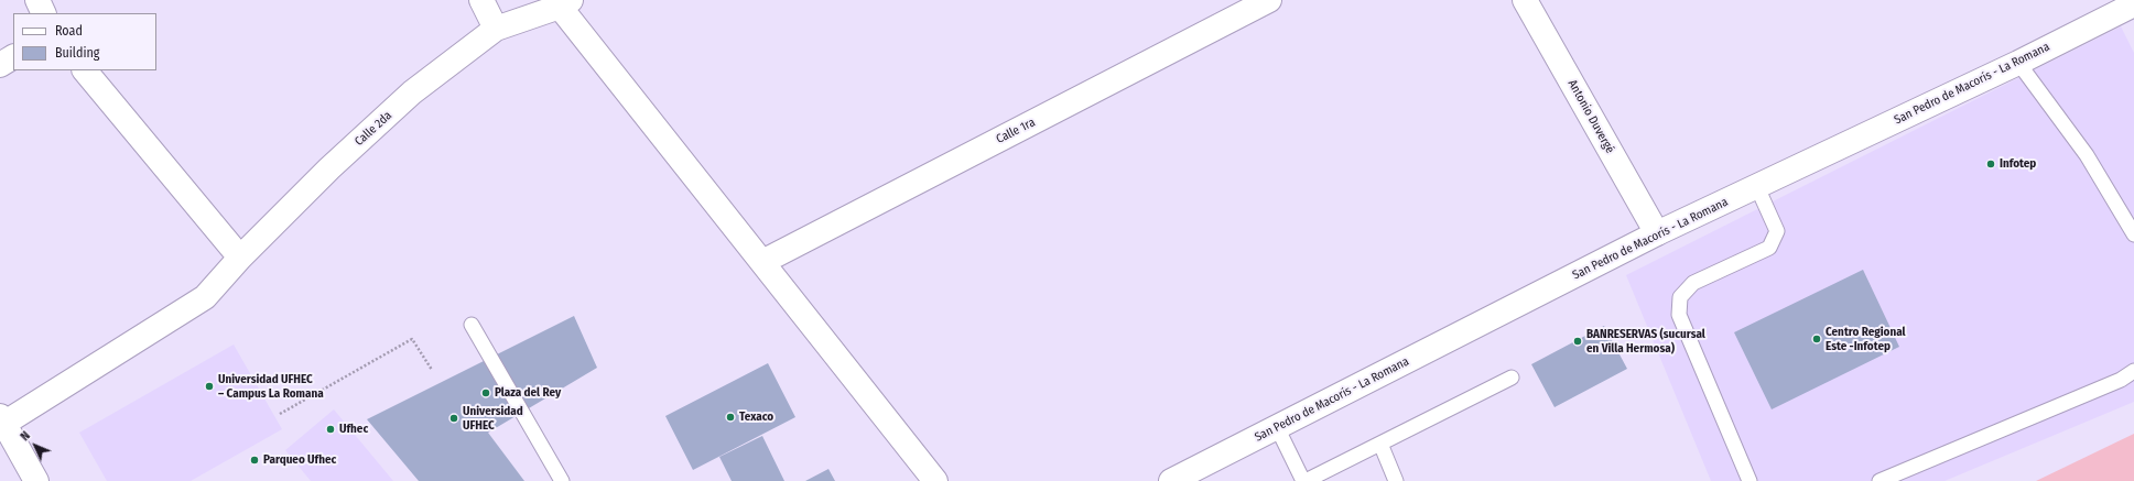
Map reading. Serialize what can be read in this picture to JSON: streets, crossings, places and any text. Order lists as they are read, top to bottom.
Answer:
{
  "streets": {
    "street": [
      "San Pedro de Macorís - La Romana",
      "Antonio Duvergé",
      "Calle 2da",
      "Calle 1ra"
    ]
  },
  "crossings": [
    ["San Pedro de Macorís - La Romana", "Antonio Duvergé"]
  ],
  "places": [
    "Infotep",
    "Centro Regional Este -Infotep",
    "BANRESERVAS (sucursal en Villa Hermosa)",
    "Universidad UFHEC – Campus La Romana",
    "Plaza del Rey",
    "Texaco",
    "Universidad UFHEC",
    "Ufhec",
    "Parqueo Ufhec"
  ],
  "legend": ["Road", "Building"],
  "north": "top left"
}
